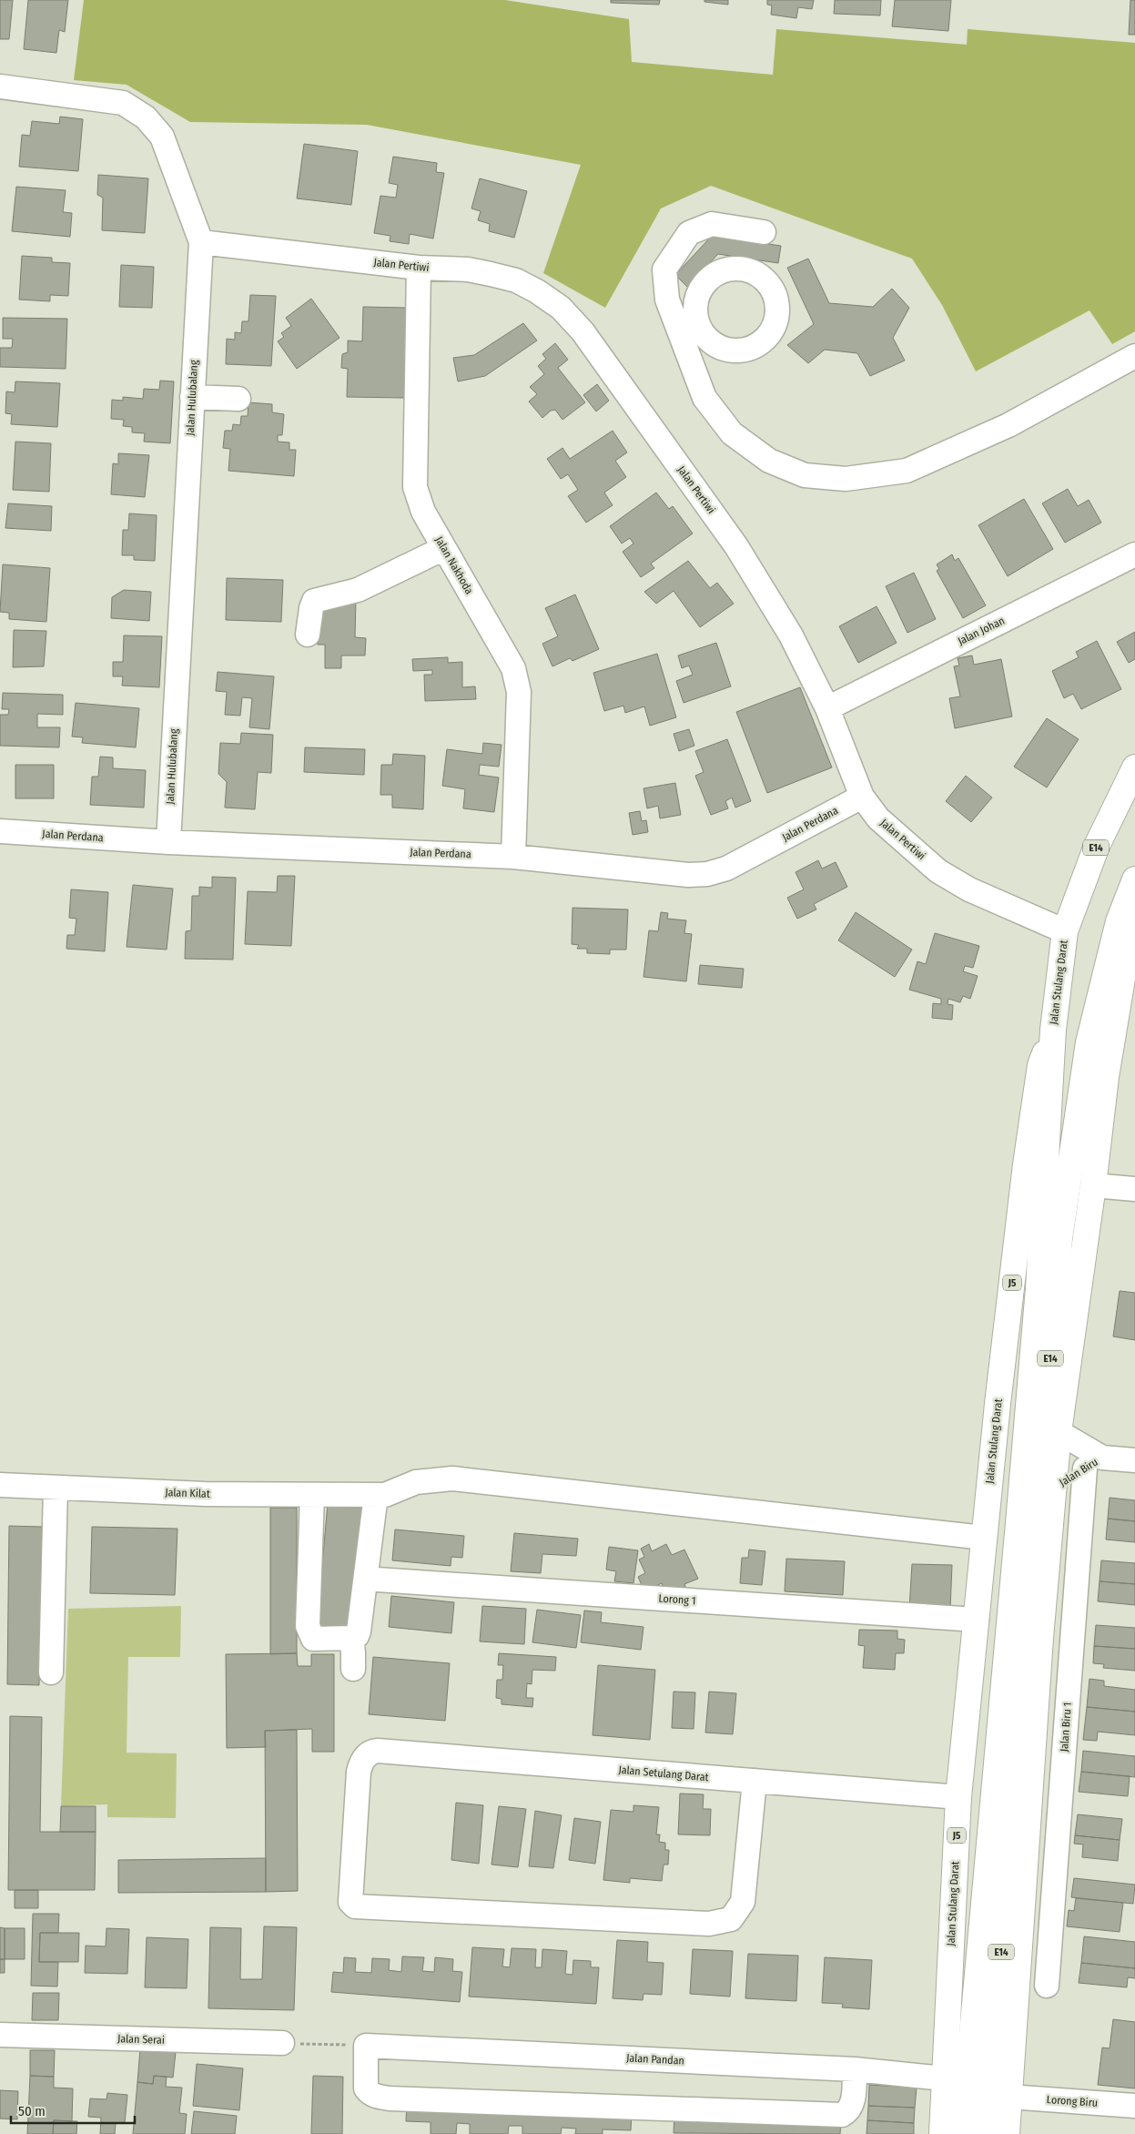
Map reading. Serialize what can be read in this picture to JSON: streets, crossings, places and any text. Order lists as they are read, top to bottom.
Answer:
{
  "streets": {
    "main road": ["E14", "Jalan Stulang Darat", "J5"],
    "street": [
      "Jalan Pertiwi",
      "Jalan Hulubalang",
      "Jalan Nakhoda",
      "Jalan Johan",
      "Jalan Perdana",
      "Jalan Biru",
      "Jalan Kilat",
      "Lorong 1",
      "Jalan Biru 1",
      "Jalan Setulang Darat",
      "Jalan Serai",
      "Jalan Pandan",
      "Lorong Biru"
    ]
  },
  "crossings": [
    ["Jalan Pertiwi", "Jalan Hulubalang"],
    ["Jalan Pertiwi", "Jalan Nakhoda"],
    ["Jalan Pertiwi", "Jalan Johan"],
    ["Jalan Pertiwi", "Jalan Perdana"],
    ["Jalan Pertiwi", "Jalan Stulang Darat"],
    ["Jalan Hulubalang", "Jalan Perdana"],
    ["Jalan Nakhoda", "Jalan Perdana"],
    ["E14", "Jalan Stulang Darat"],
    ["Jalan Stulang Darat", "Jalan Kilat"],
    ["Jalan Stulang Darat", "Lorong 1"],
    ["Jalan Stulang Darat", "Jalan Setulang Darat"],
    ["Jalan Stulang Darat", "Jalan Pandan"],
    ["Jalan Biru", "Jalan Biru 1"]
  ],
  "scale_bar": "50 m"
}
